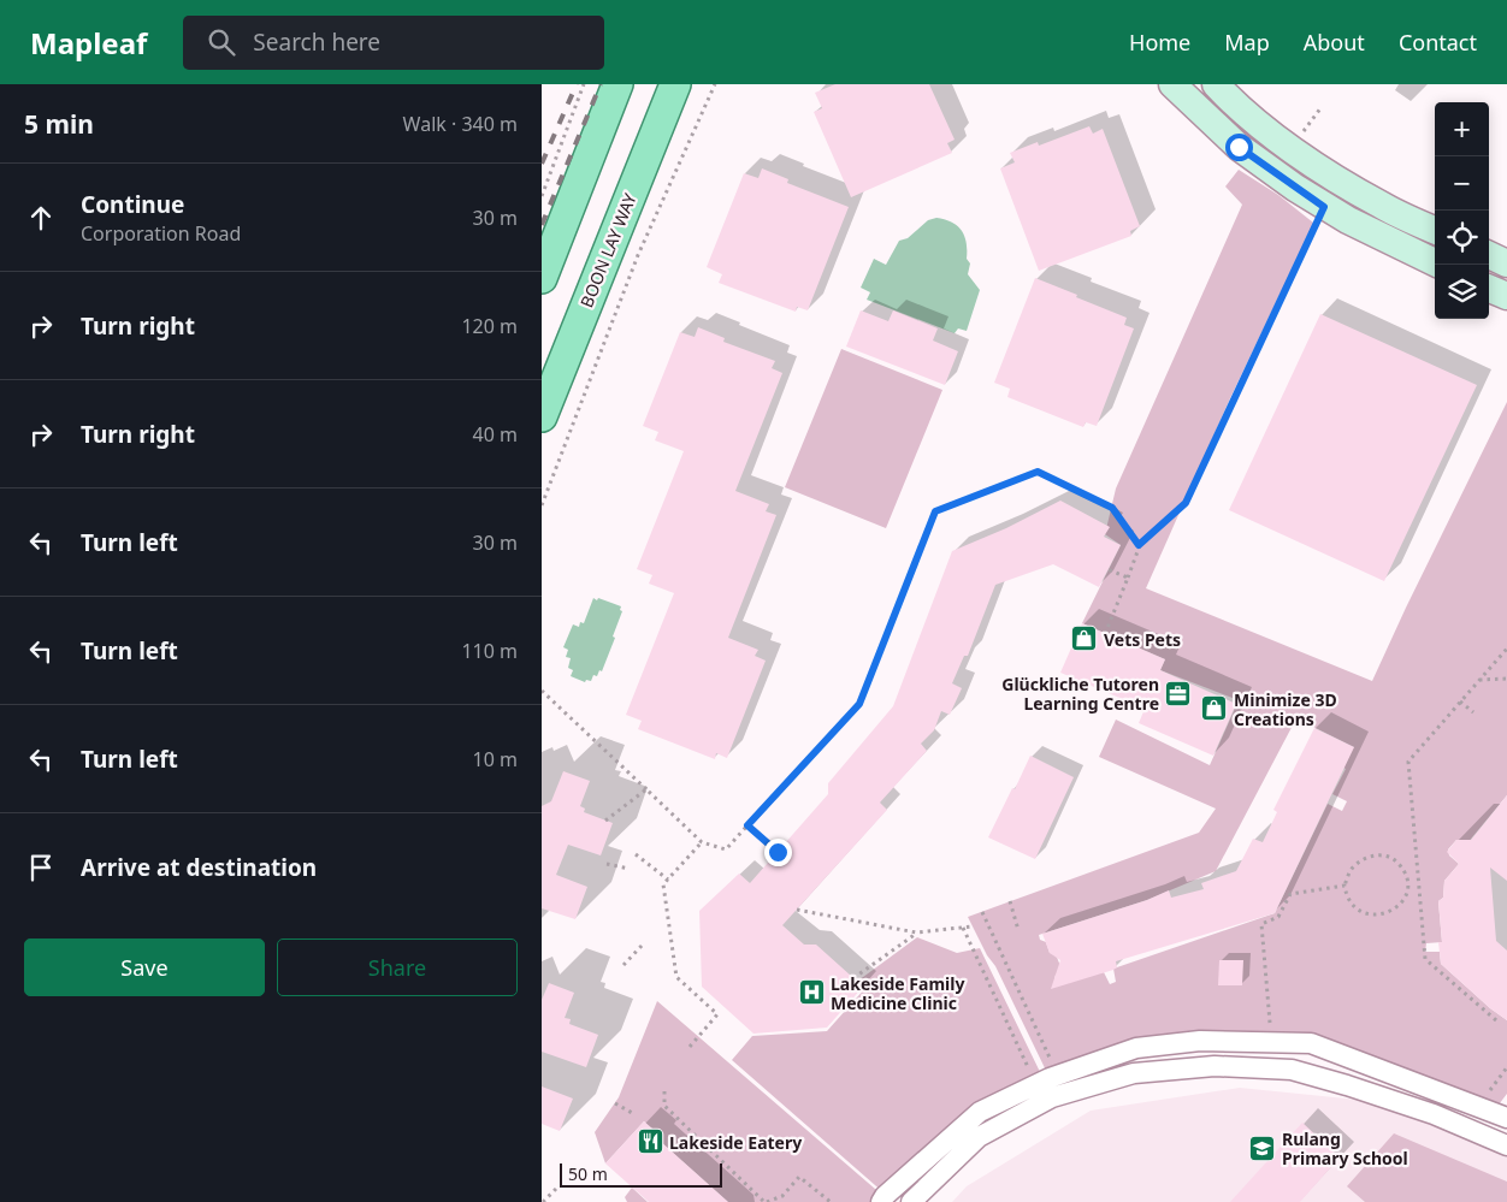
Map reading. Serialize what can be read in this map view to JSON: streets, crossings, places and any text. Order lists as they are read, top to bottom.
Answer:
{
  "streets": {
    "main road": ["BOON LAY WAY"]
  },
  "places": {
    "shop": ["Vets Pets", "Minimize 3D Creations"],
    "office": ["Glückliche Tutoren Learning Centre"],
    "hospital": ["Lakeside Family Medicine Clinic"],
    "restaurant": ["Lakeside Eatery"],
    "school or university": ["Rulang Primary School"]
  },
  "scale_bar": "50 m",
  "page": {
    "header": "Mapleaf",
    "search": "Search here",
    "nav": [
      "Home",
      "Map",
      "About",
      "Contact"
    ],
    "heading": ["5 min", "Walk · 340 m"],
    "map_buttons": ["+", "−"],
    "list": [
      ["Continue", "Corporation Road", "30 m"],
      ["Turn right", "120 m"],
      ["Turn right", "40 m"],
      ["Turn left", "30 m"],
      ["Turn left", "110 m"],
      ["Turn left", "10 m"],
      "Arrive at destination"
    ],
    "buttons": ["Save", "Share"],
    "scale": "50 m"
  }
}
